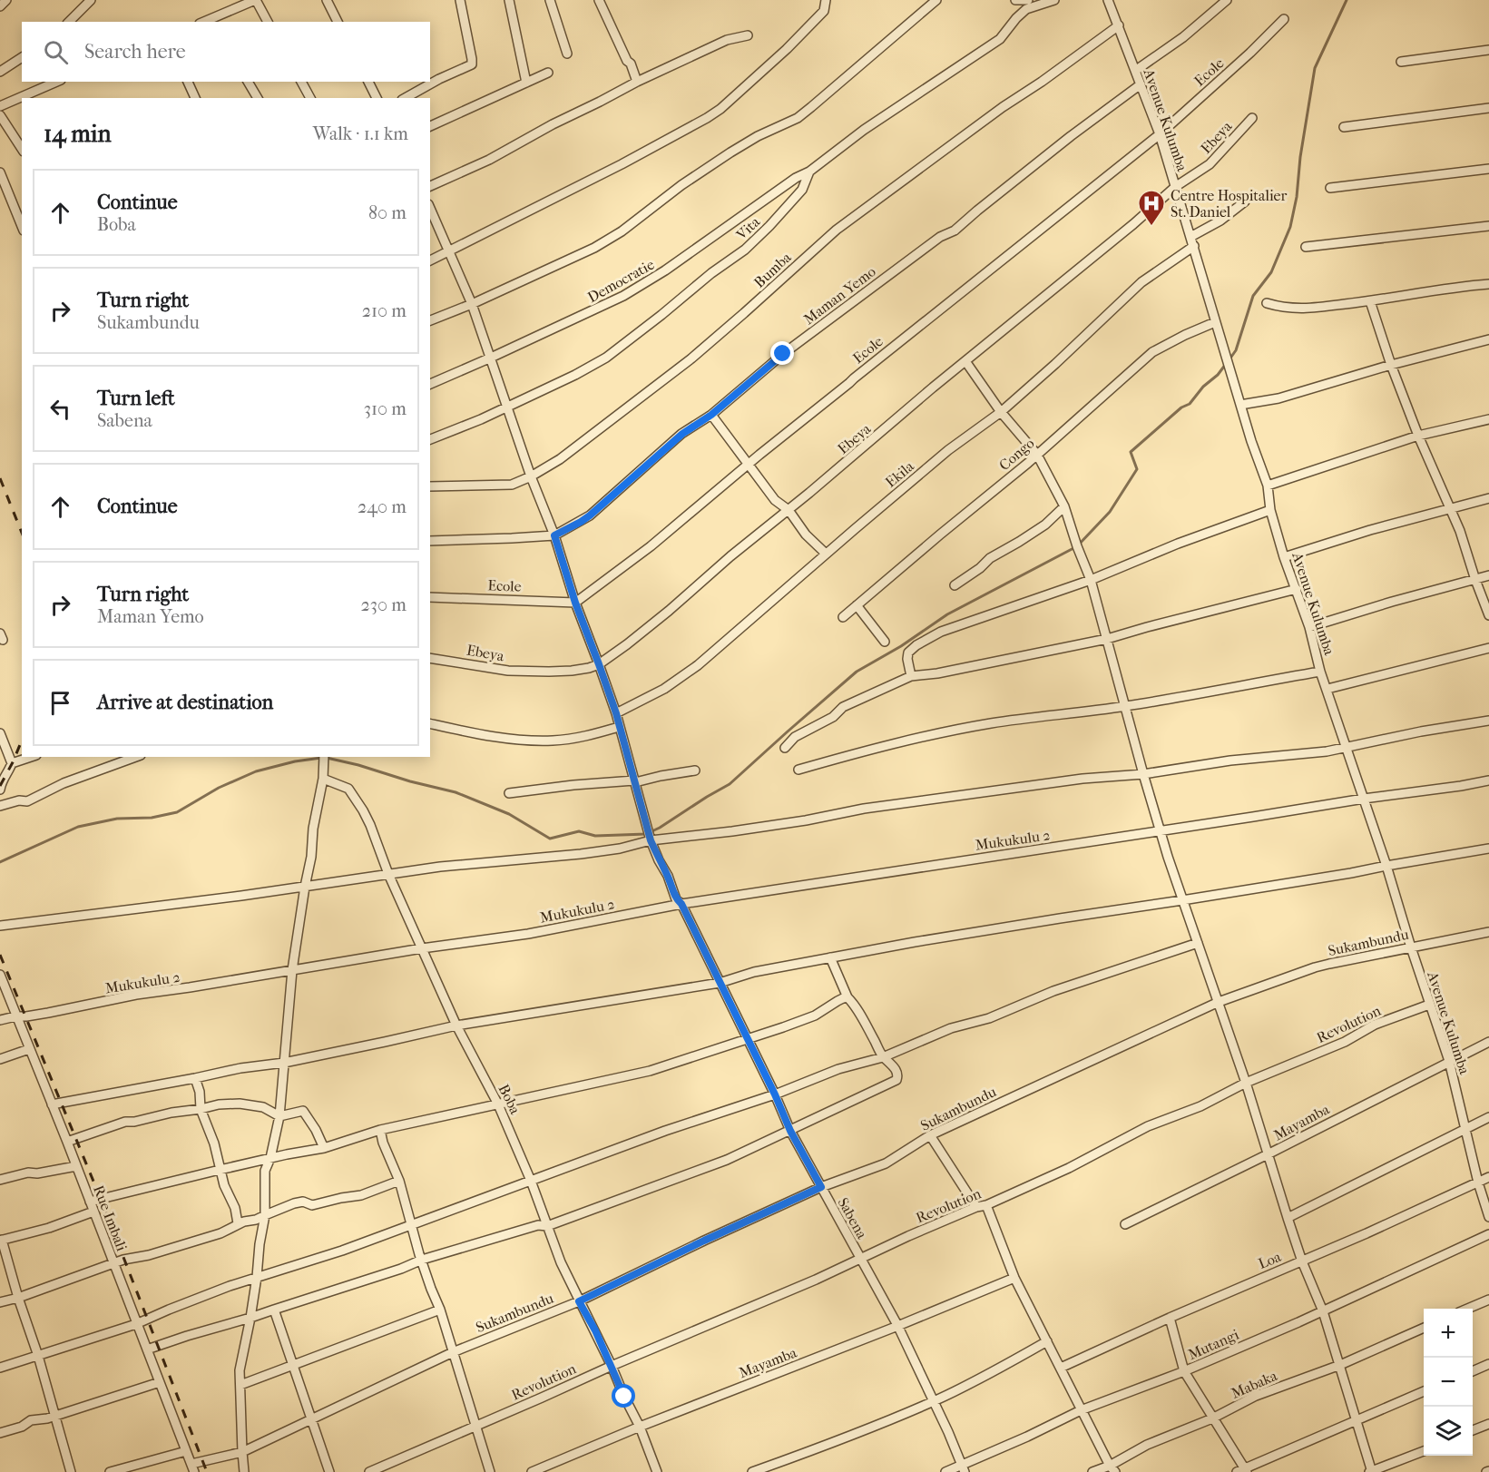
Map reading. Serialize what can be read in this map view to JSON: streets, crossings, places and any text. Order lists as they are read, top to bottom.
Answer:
{
  "streets": {
    "street": [
      "Ecole",
      "Avenue Kulumba",
      "Ebeya",
      "Vita",
      "Bumba",
      "Democratie",
      "Maman Yemo",
      "Congo",
      "Ekila",
      "Mukukulu 2",
      "Sukambundu",
      "Revolution",
      "Boba",
      "Mayamba",
      "Rue Imbali",
      "Sabena",
      "Loa",
      "Mutangi",
      "Mabaka"
    ]
  },
  "crossings": [
    ["Ecole", "Avenue Kulumba"],
    ["Ecole", "Sabena"],
    ["Avenue Kulumba", "Ebeya"],
    ["Avenue Kulumba", "Bumba"],
    ["Avenue Kulumba", "Maman Yemo"],
    ["Avenue Kulumba", "Congo"],
    ["Avenue Kulumba", "Ekila"],
    ["Avenue Kulumba", "Mukukulu 2"],
    ["Avenue Kulumba", "Sukambundu"],
    ["Avenue Kulumba", "Revolution"],
    ["Avenue Kulumba", "Mayamba"],
    ["Avenue Kulumba", "Loa"],
    ["Ebeya", "Sabena"],
    ["Vita", "Democratie"],
    ["Vita", "Sabena"],
    ["Bumba", "Sabena"],
    ["Democratie", "Sabena"],
    ["Maman Yemo", "Sabena"],
    ["Ekila", "Sabena"],
    ["Mukukulu 2", "Boba"],
    ["Mukukulu 2", "Rue Imbali"],
    ["Mukukulu 2", "Sabena"],
    ["Sukambundu", "Boba"],
    ["Sukambundu", "Rue Imbali"],
    ["Sukambundu", "Sabena"],
    ["Revolution", "Boba"],
    ["Revolution", "Sabena"],
    ["Boba", "Mayamba"],
    ["Mayamba", "Sabena"],
    ["Sabena", "Mutangi"]
  ],
  "places": {
    "hospital": ["Centre Hospitalier St. Daniel"]
  },
  "page": {
    "search": "Search here",
    "heading": ["14 min", "Walk · 1.1 km"],
    "list": [
      ["Continue", "Boba", "80 m"],
      ["Turn right", "Sukambundu", "210 m"],
      ["Turn left", "Sabena", "310 m"],
      ["Continue", "240 m"],
      ["Turn right", "Maman Yemo", "230 m"],
      "Arrive at destination"
    ],
    "map_buttons": ["+", "−"]
  }
}
